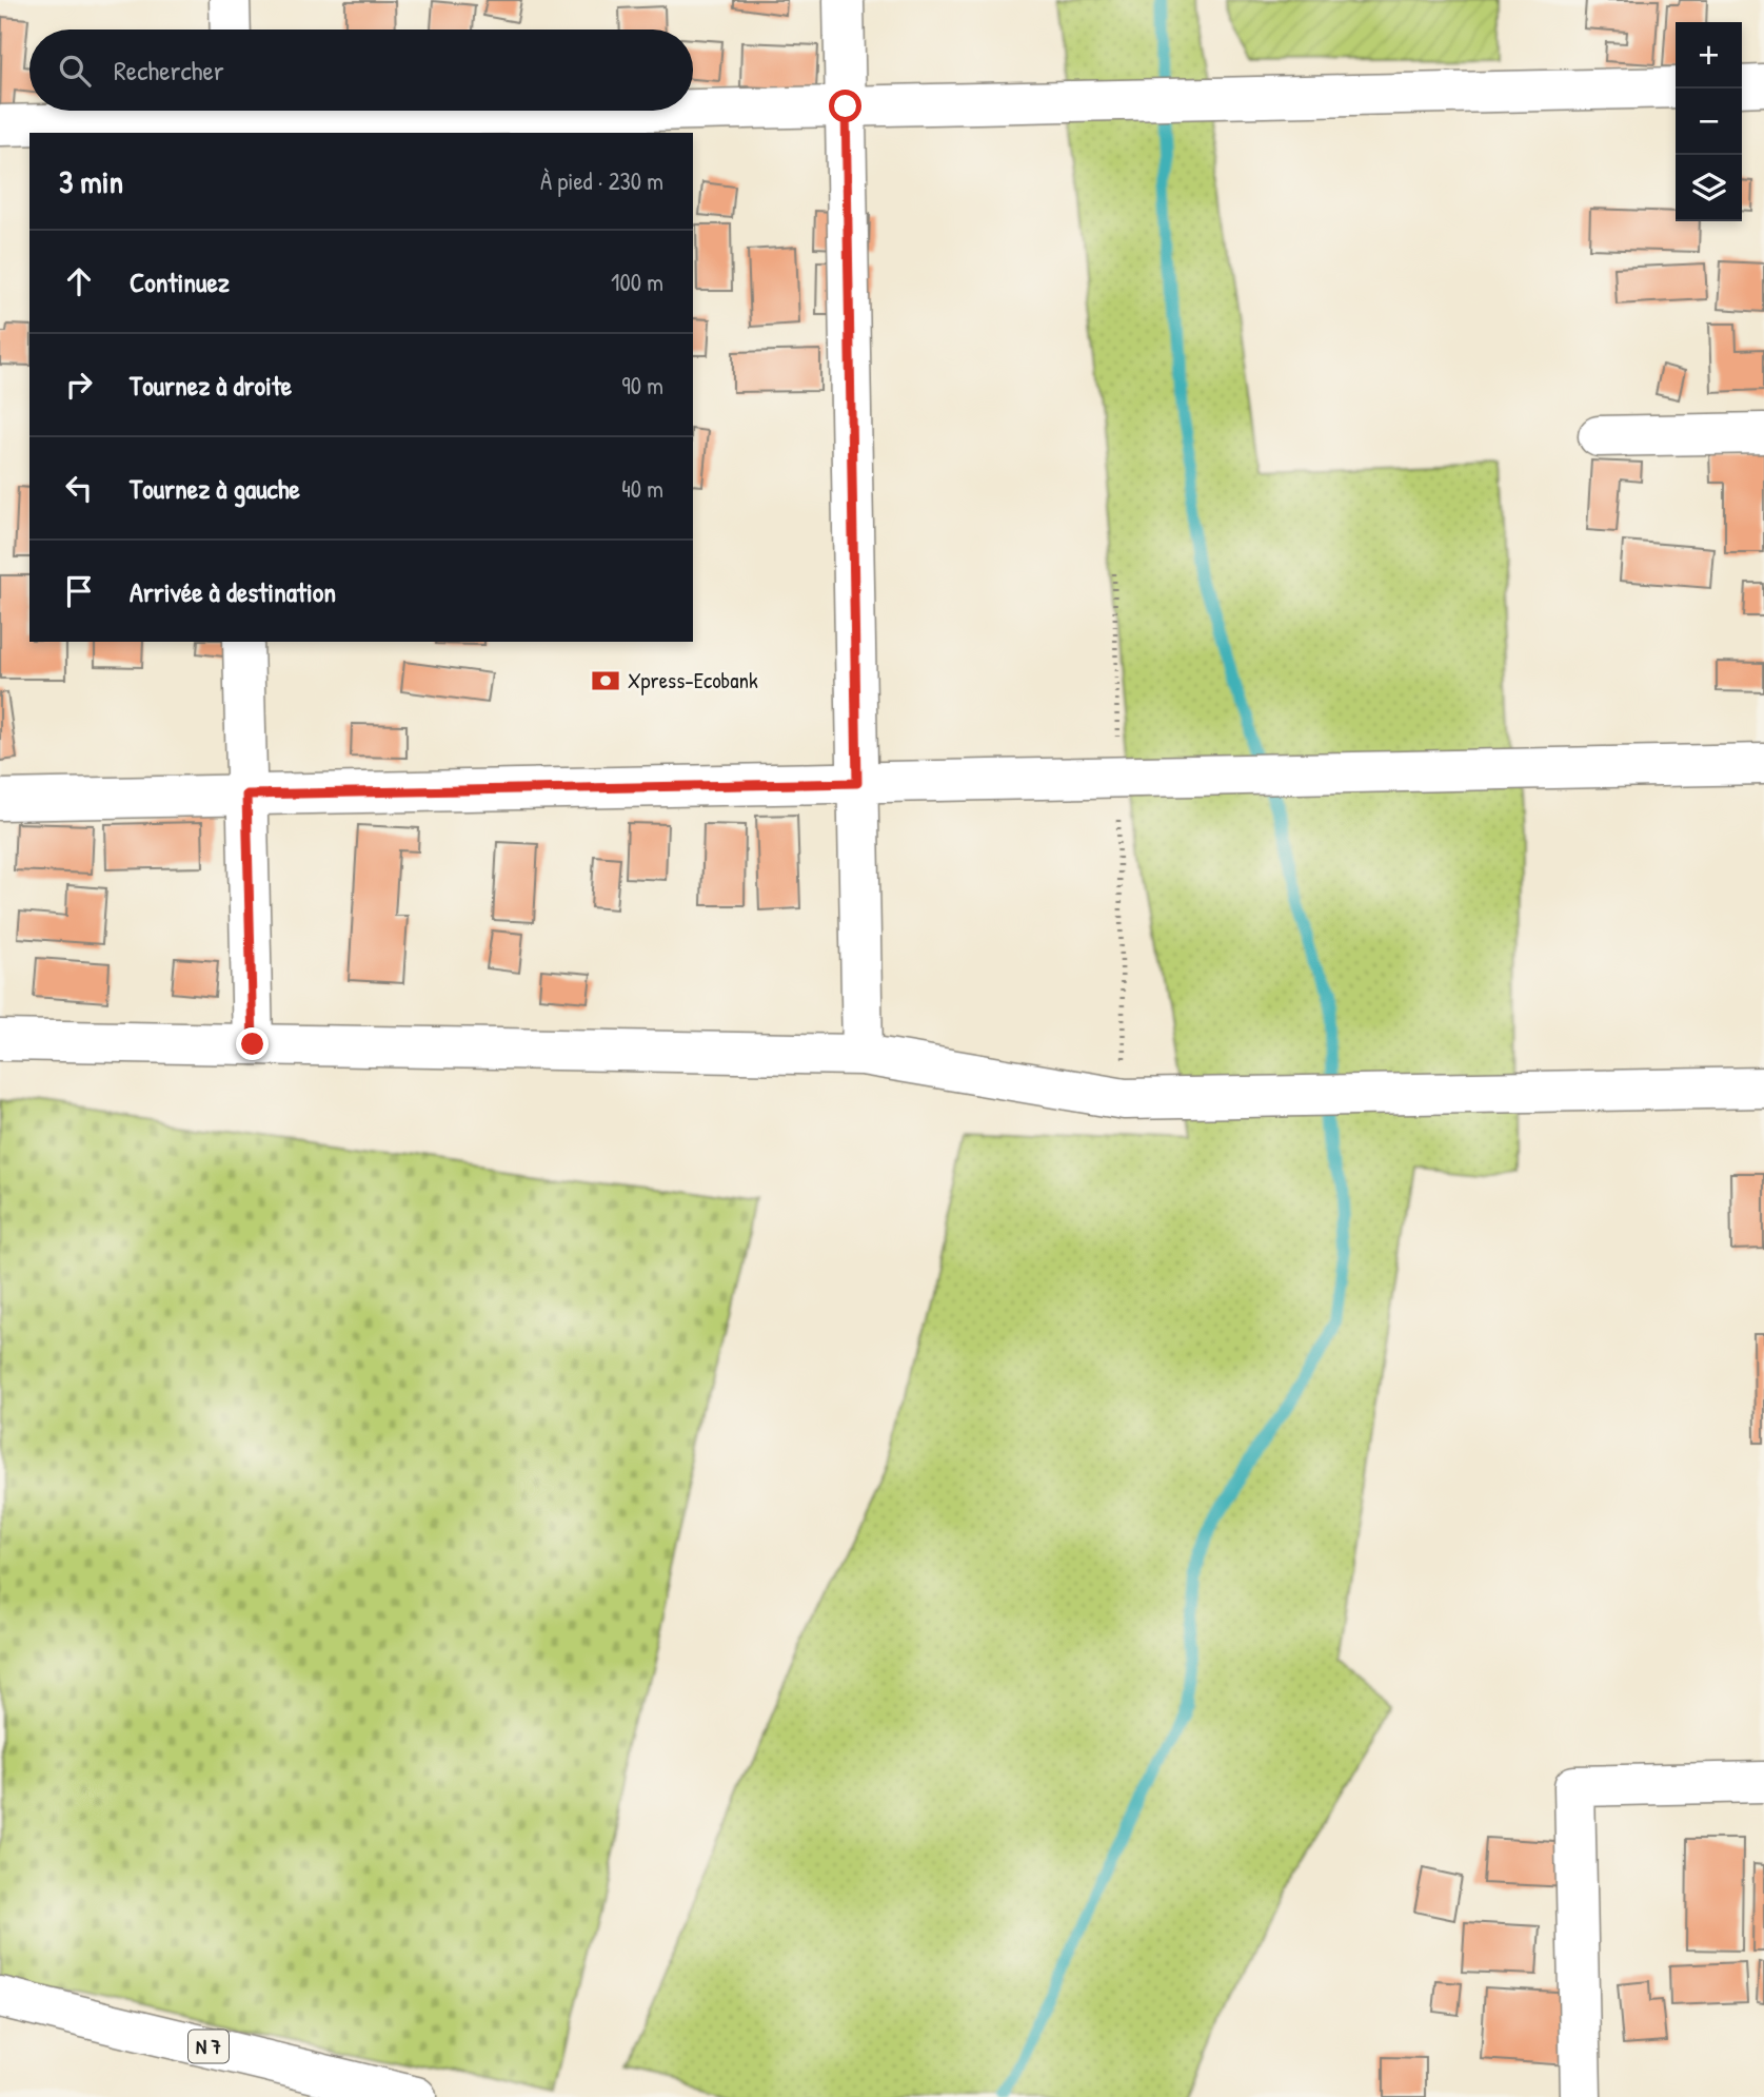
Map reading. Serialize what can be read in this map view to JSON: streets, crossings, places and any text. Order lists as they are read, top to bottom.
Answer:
{
  "streets": {
    "main road": ["N 7"]
  },
  "places": {
    "bank": ["Xpress-Ecobank"]
  },
  "page": {
    "map_buttons": ["+", "−"],
    "search": "Rechercher",
    "heading": ["3 min", "À pied · 230 m"],
    "list": [
      ["Continuez", "100 m"],
      ["Tournez à droite", "90 m"],
      ["Tournez à gauche", "40 m"],
      "Arrivée à destination"
    ]
  }
}
